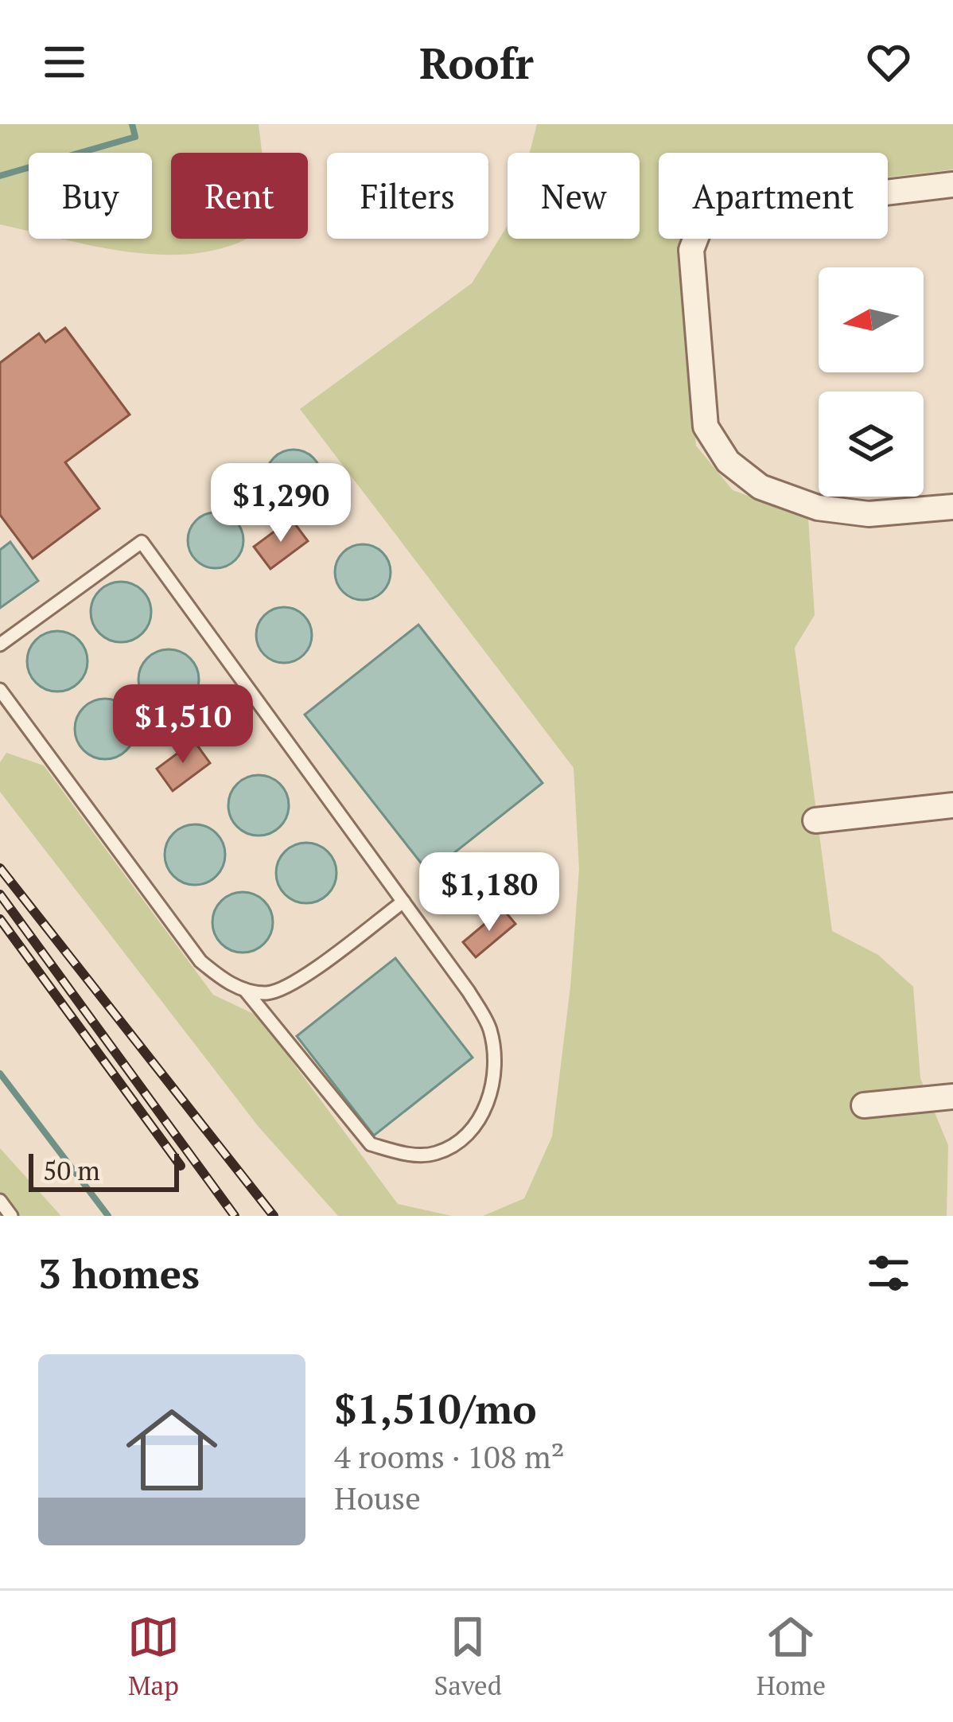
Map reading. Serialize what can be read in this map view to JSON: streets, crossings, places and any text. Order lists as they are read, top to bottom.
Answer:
{
  "scale_bar": "50 m",
  "north": "left",
  "page": {
    "header": "Roofr",
    "chip": [
      "Buy",
      "Rent",
      "Filters",
      "New",
      "Apartment"
    ],
    "price": ["$1,290", "$1,510", "$1,180"],
    "scale": "50 m",
    "heading": "3 homes",
    "list": [
      {
        "name": "$1,510/mo",
        "note": "4 rooms · 108 m² · House"
      }
    ],
    "tabs": ["Map", "Saved", "Home"]
  }
}
